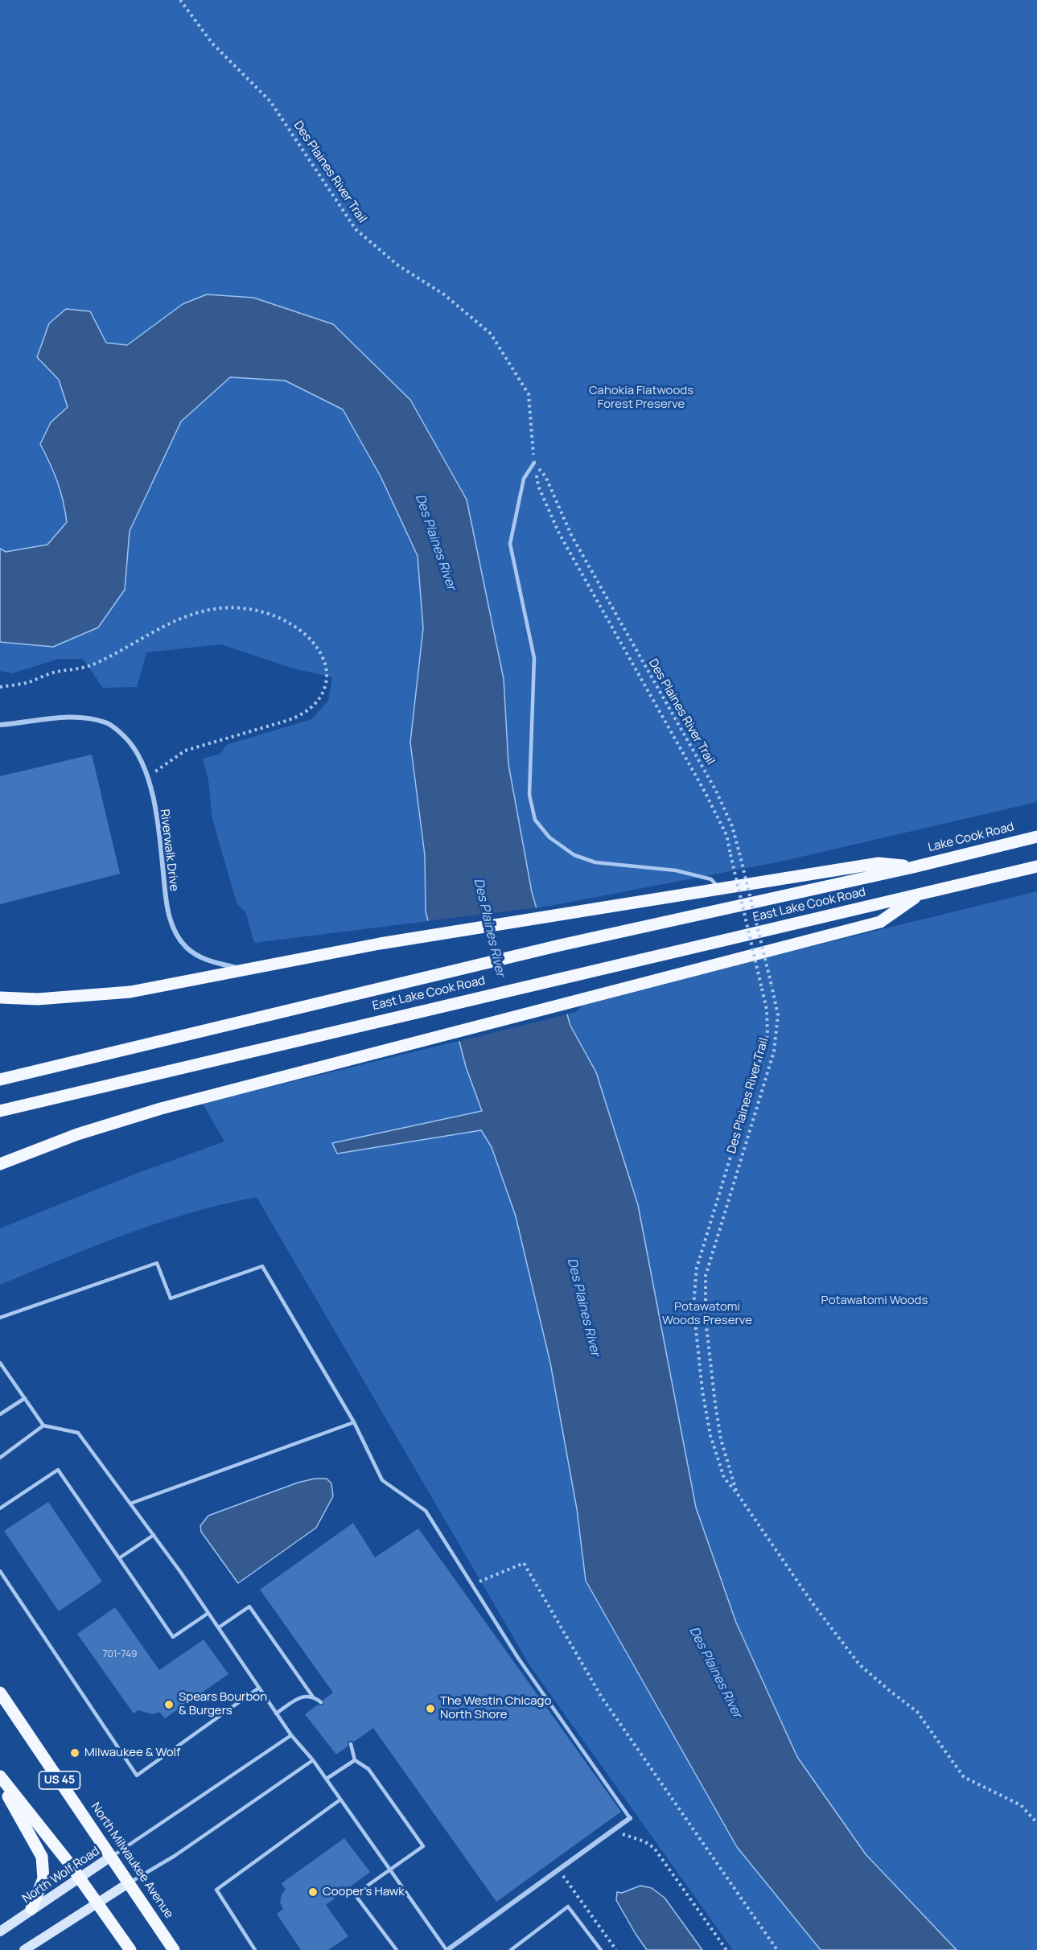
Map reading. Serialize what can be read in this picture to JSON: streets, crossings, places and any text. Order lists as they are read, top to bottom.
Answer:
{
  "streets": {
    "main road": [
      "Lake Cook Road",
      "East Lake Cook Road",
      "US 45",
      "North Milwaukee Avenue",
      "North Wolf Road"
    ],
    "street": ["Riverwalk Drive"],
    "path": ["Des Plaines River Trail"]
  },
  "crossings": [
    ["Lake Cook Road", "East Lake Cook Road"],
    ["North Milwaukee Avenue", "North Wolf Road"]
  ],
  "water": ["Des Plaines River"],
  "parks": ["Cahokia Flatwoods Forest Preserve", "Potawatomi Woods", "Potawatomi Woods Preserve"],
  "places": [
    "Spears Bourbon & Burgers",
    "The Westin Chicago North Shore",
    "Milwaukee & Wolf",
    "Cooper's Hawk"
  ],
  "house_numbers": ["701-749"]
}
